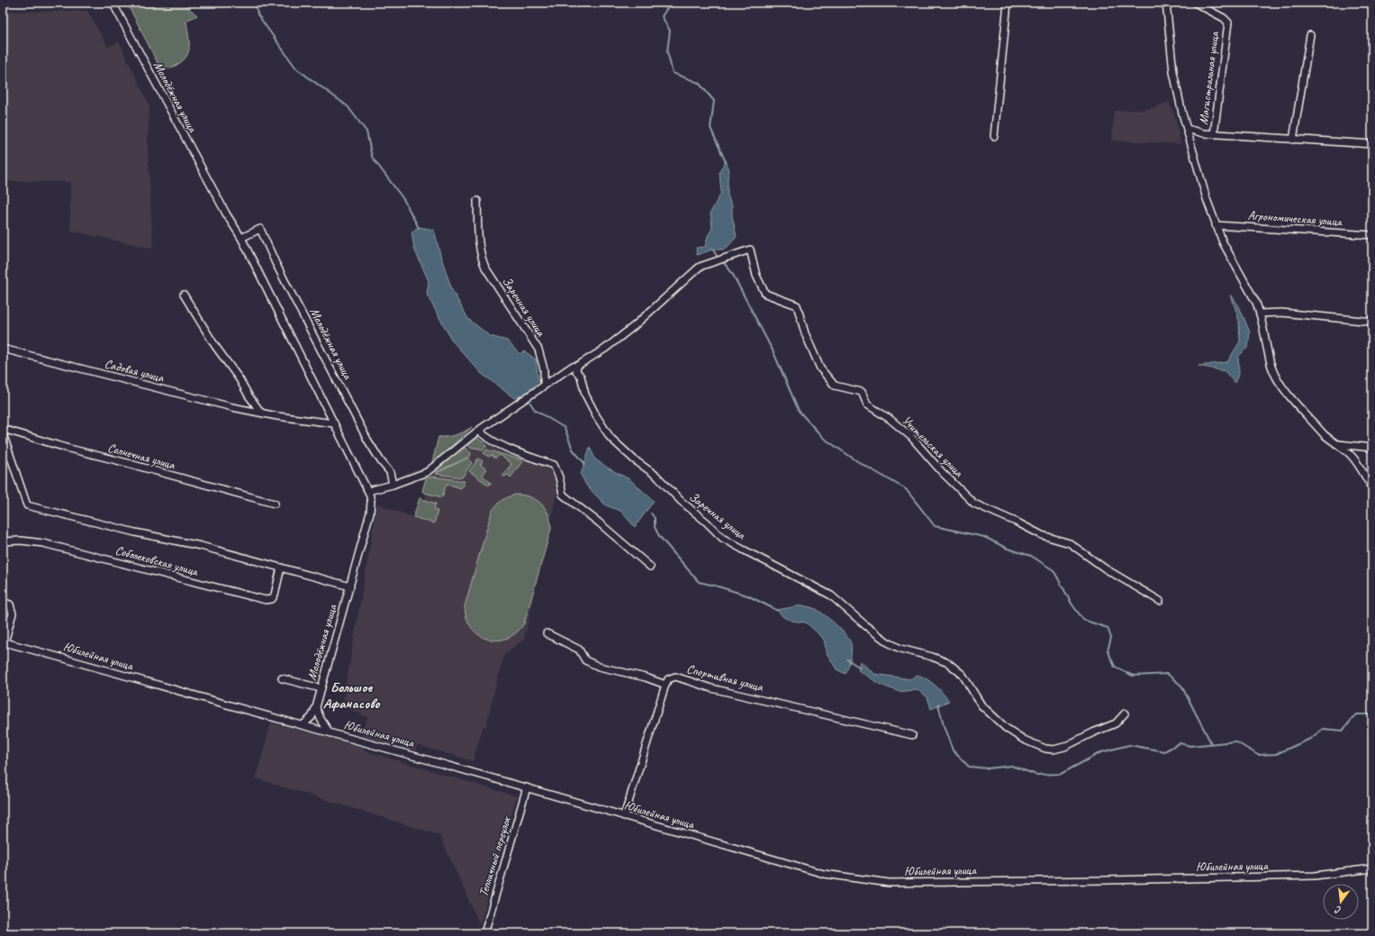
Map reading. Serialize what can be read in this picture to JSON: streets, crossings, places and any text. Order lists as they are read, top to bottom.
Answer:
{
  "streets": {
    "street": [
      "Магистральная улица",
      "Молодёжная улица",
      "Агрономическая улица",
      "Заречная улица",
      "Садовая улица",
      "Учительская улица",
      "Солнечная улица",
      "Соболековская улица",
      "Юбилейная улица",
      "Спортивная улица",
      "Тепличный переулок"
    ]
  },
  "crossings": [
    ["Молодёжная улица", "Юбилейная улица"],
    ["Заречная улица", "Учительская улица"],
    ["Юбилейная улица", "Тепличный переулок"]
  ],
  "districts": ["Большое Афанасово"],
  "north": "bottom"
}
